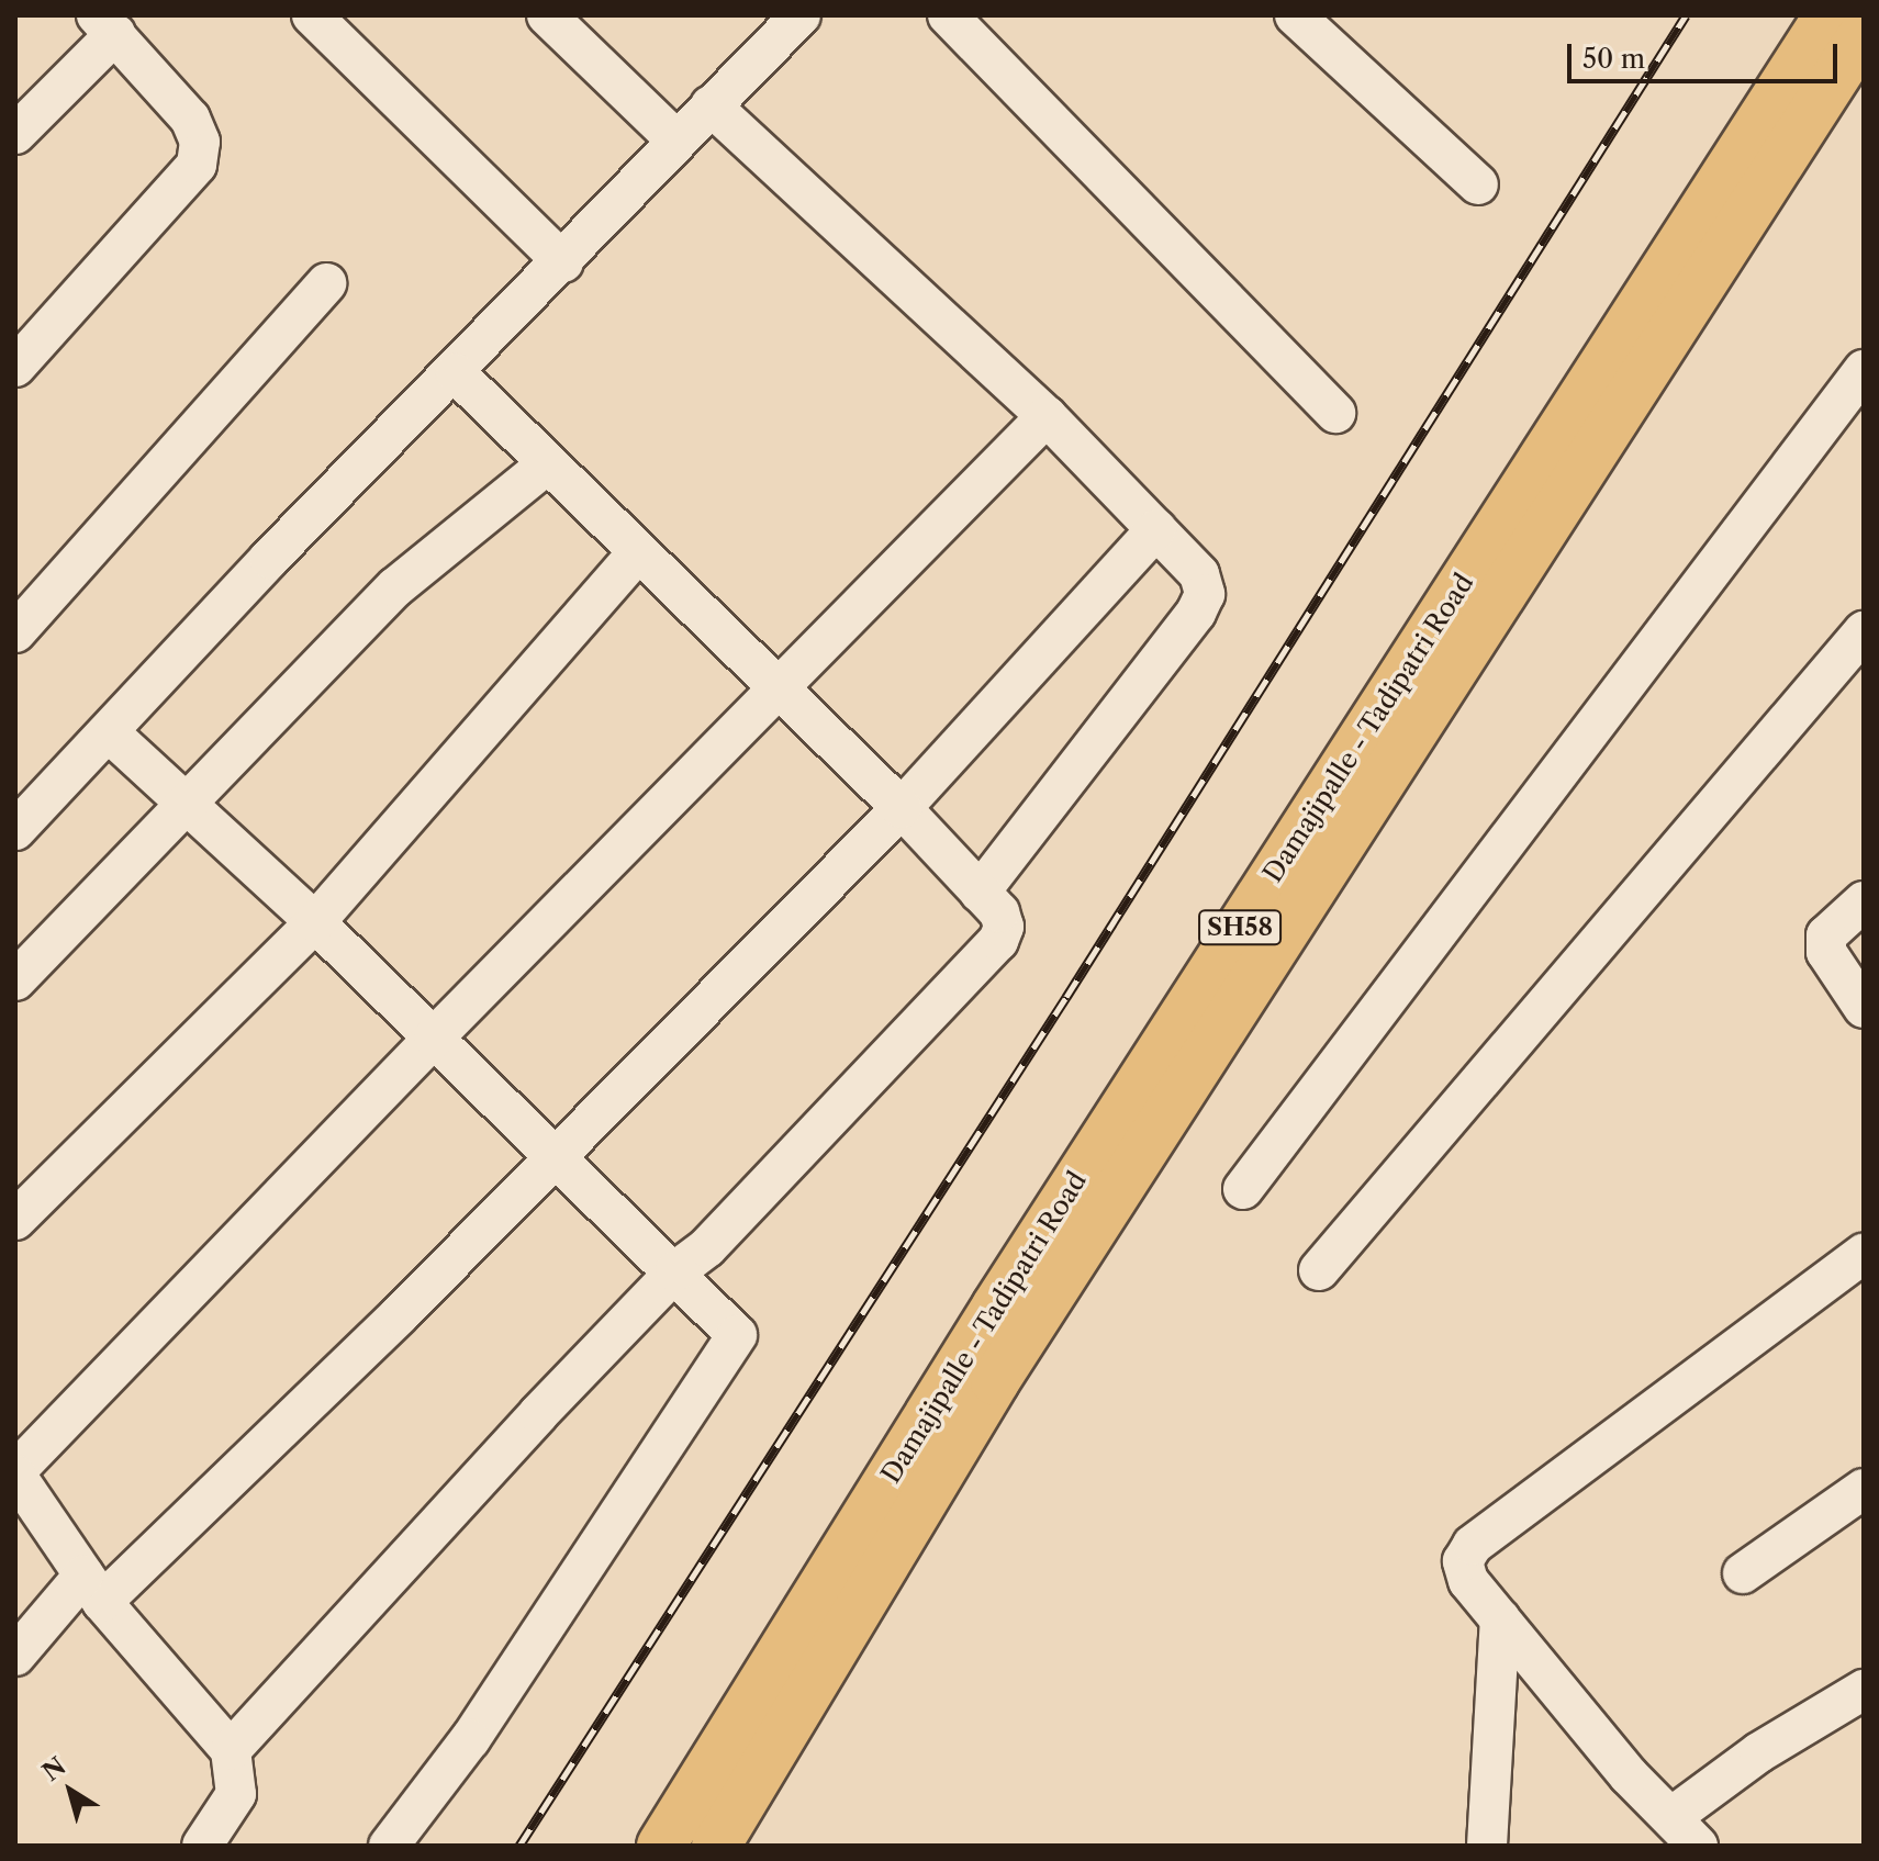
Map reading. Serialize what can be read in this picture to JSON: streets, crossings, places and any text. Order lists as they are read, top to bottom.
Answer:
{
  "streets": {
    "main road": ["Damajipalle - Tadipatri Road", "SH58"]
  },
  "scale_bar": "50 m",
  "north": "top left"
}
